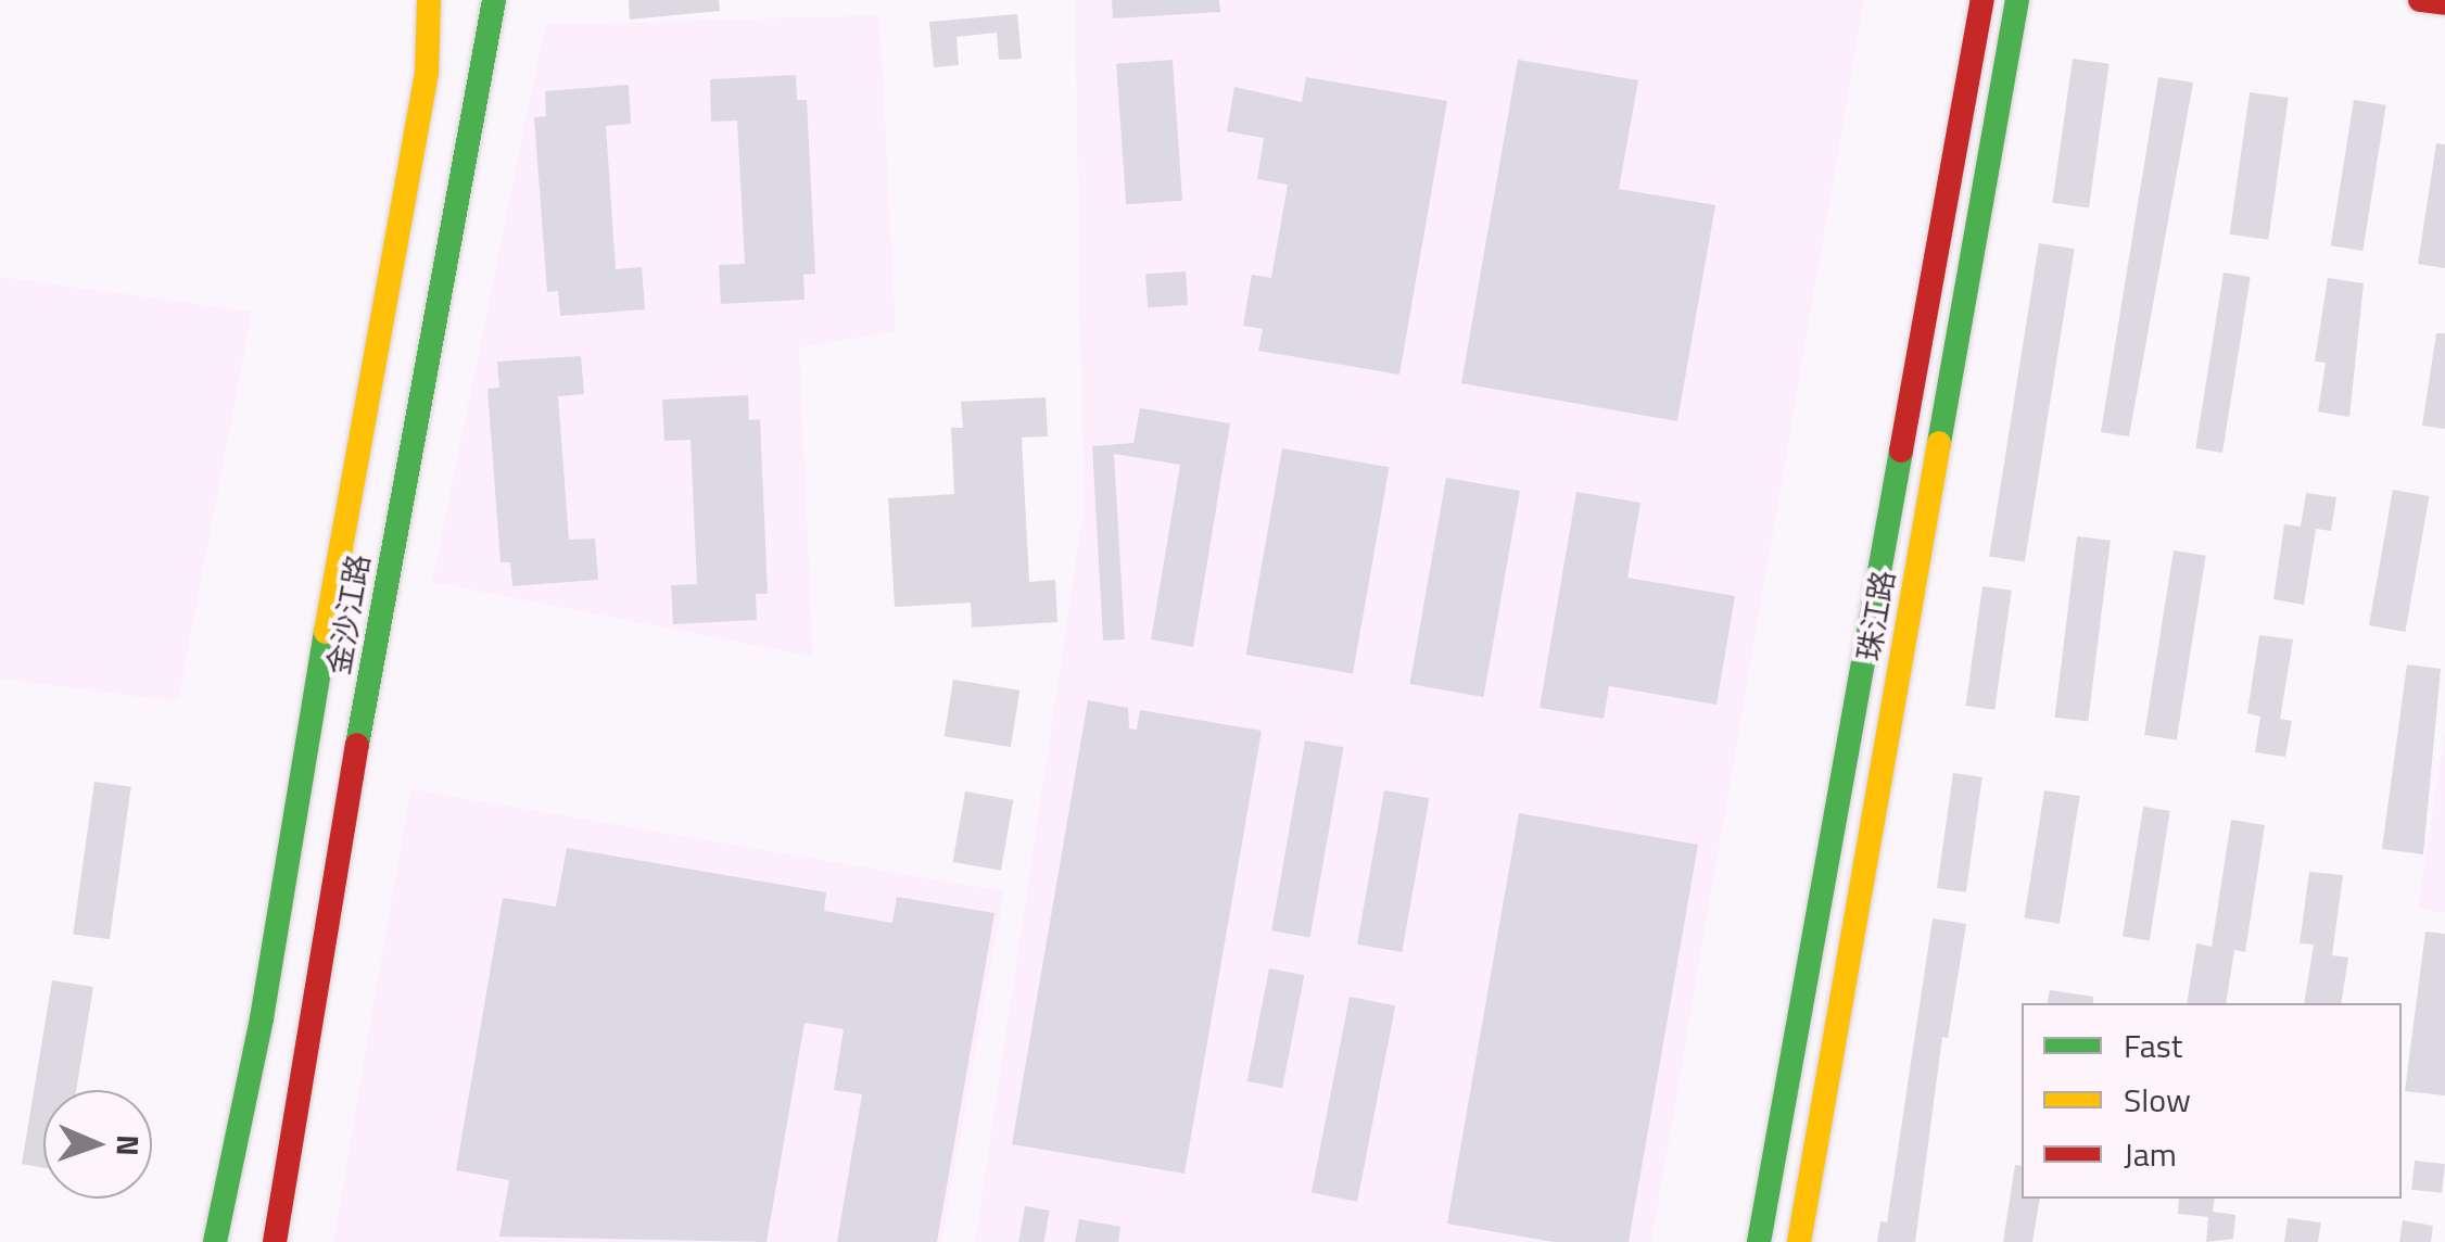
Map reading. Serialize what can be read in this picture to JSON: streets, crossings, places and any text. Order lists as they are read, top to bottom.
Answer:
{
  "streets": {
    "main road": ["金沙江路", "珠江路"]
  },
  "legend": ["Fast", "Slow", "Jam"],
  "north": "right"
}
